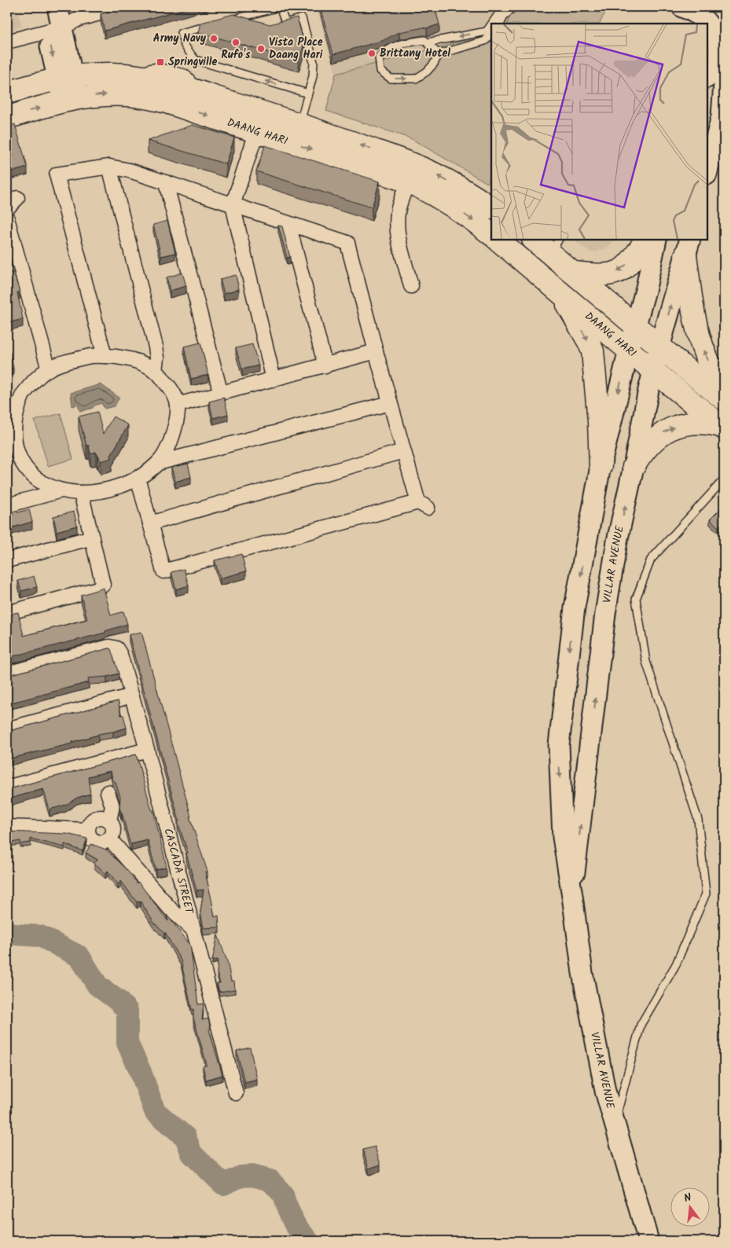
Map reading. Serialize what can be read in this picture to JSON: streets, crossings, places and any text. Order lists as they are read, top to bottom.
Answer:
{
  "streets": {
    "main road": ["DAANG HARI"],
    "street": ["VILLAR AVENUE", "CASCADA STREET"]
  },
  "crossings": [
    ["DAANG HARI", "VILLAR AVENUE"]
  ],
  "places": {
    "other": [
      "Army Navy",
      "Rufo's",
      "Vista Place Daang Hari",
      "Brittany Hotel"
    ],
    "transit": ["Springville"]
  },
  "north": "top"
}
